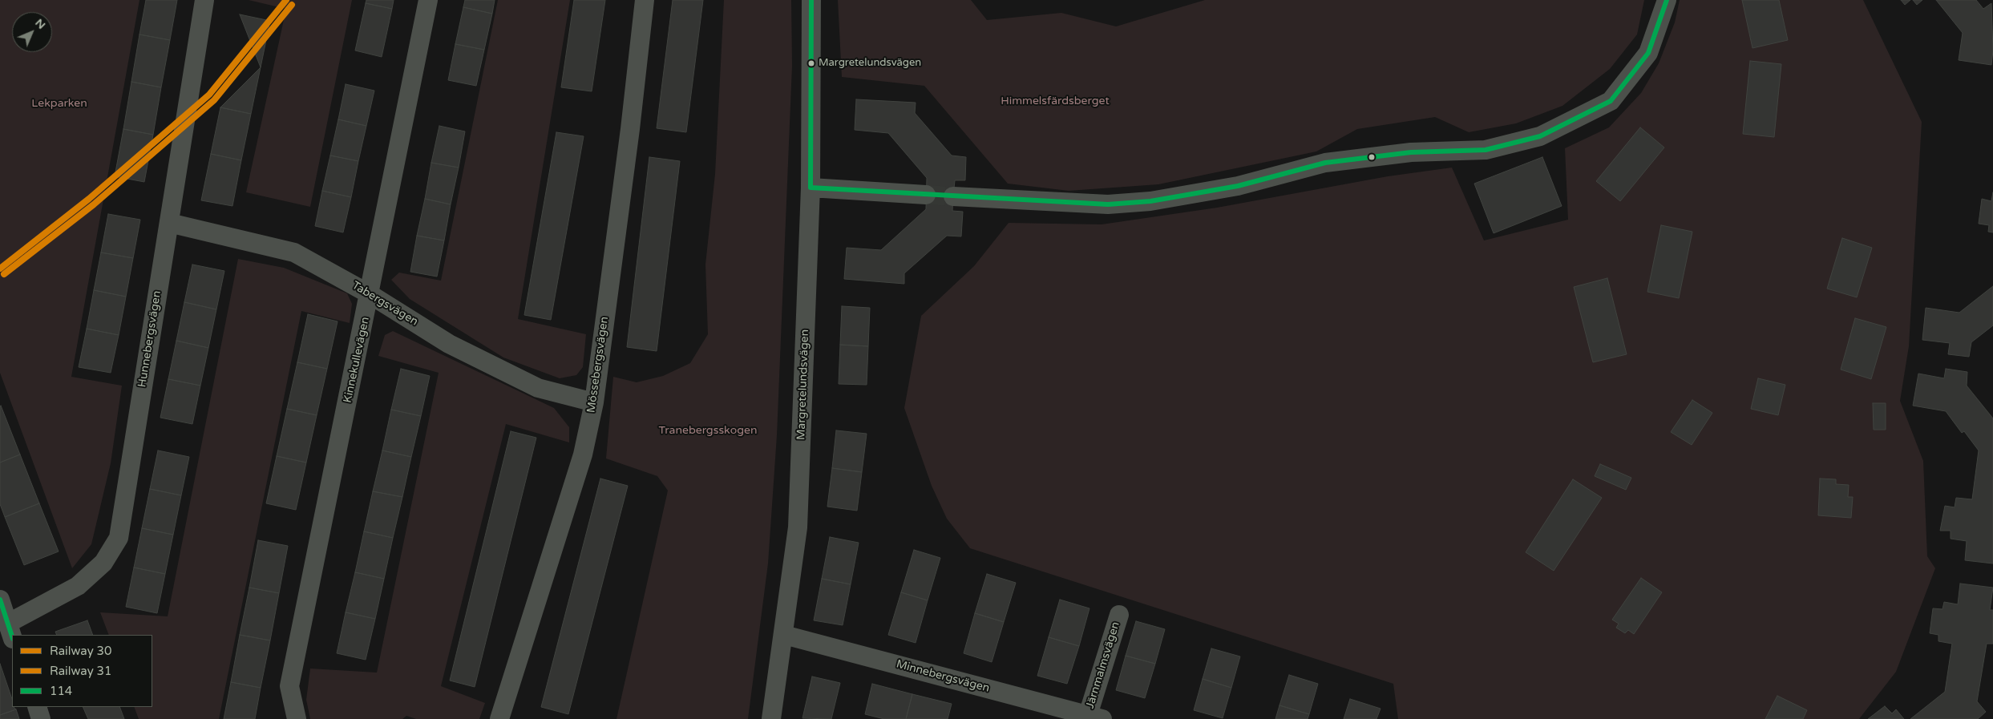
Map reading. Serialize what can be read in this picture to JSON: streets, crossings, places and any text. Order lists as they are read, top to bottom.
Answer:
{
  "streets": {
    "street": [
      "Tabergsvägen",
      "Hunnebergsvägen",
      "Kinnekullevägen",
      "Mössebergsvägen",
      "Margretelundsvägen",
      "Järnmalmsvägen",
      "Minnebergsvägen"
    ]
  },
  "crossings": [
    ["Tabergsvägen", "Hunnebergsvägen"],
    ["Tabergsvägen", "Kinnekullevägen"],
    ["Tabergsvägen", "Mössebergsvägen"],
    ["Margretelundsvägen", "Minnebergsvägen"],
    ["Järnmalmsvägen", "Minnebergsvägen"]
  ],
  "parks": ["Himmelsfärdsberget", "Lekparken", "Tranebergsskogen"],
  "places": ["Margretelundsvägen"],
  "lines": ["rail line 30", "transit line 114", "rail line 31"],
  "legend": ["Railway 30", "Railway 31", "114"],
  "north": "top right"
}
